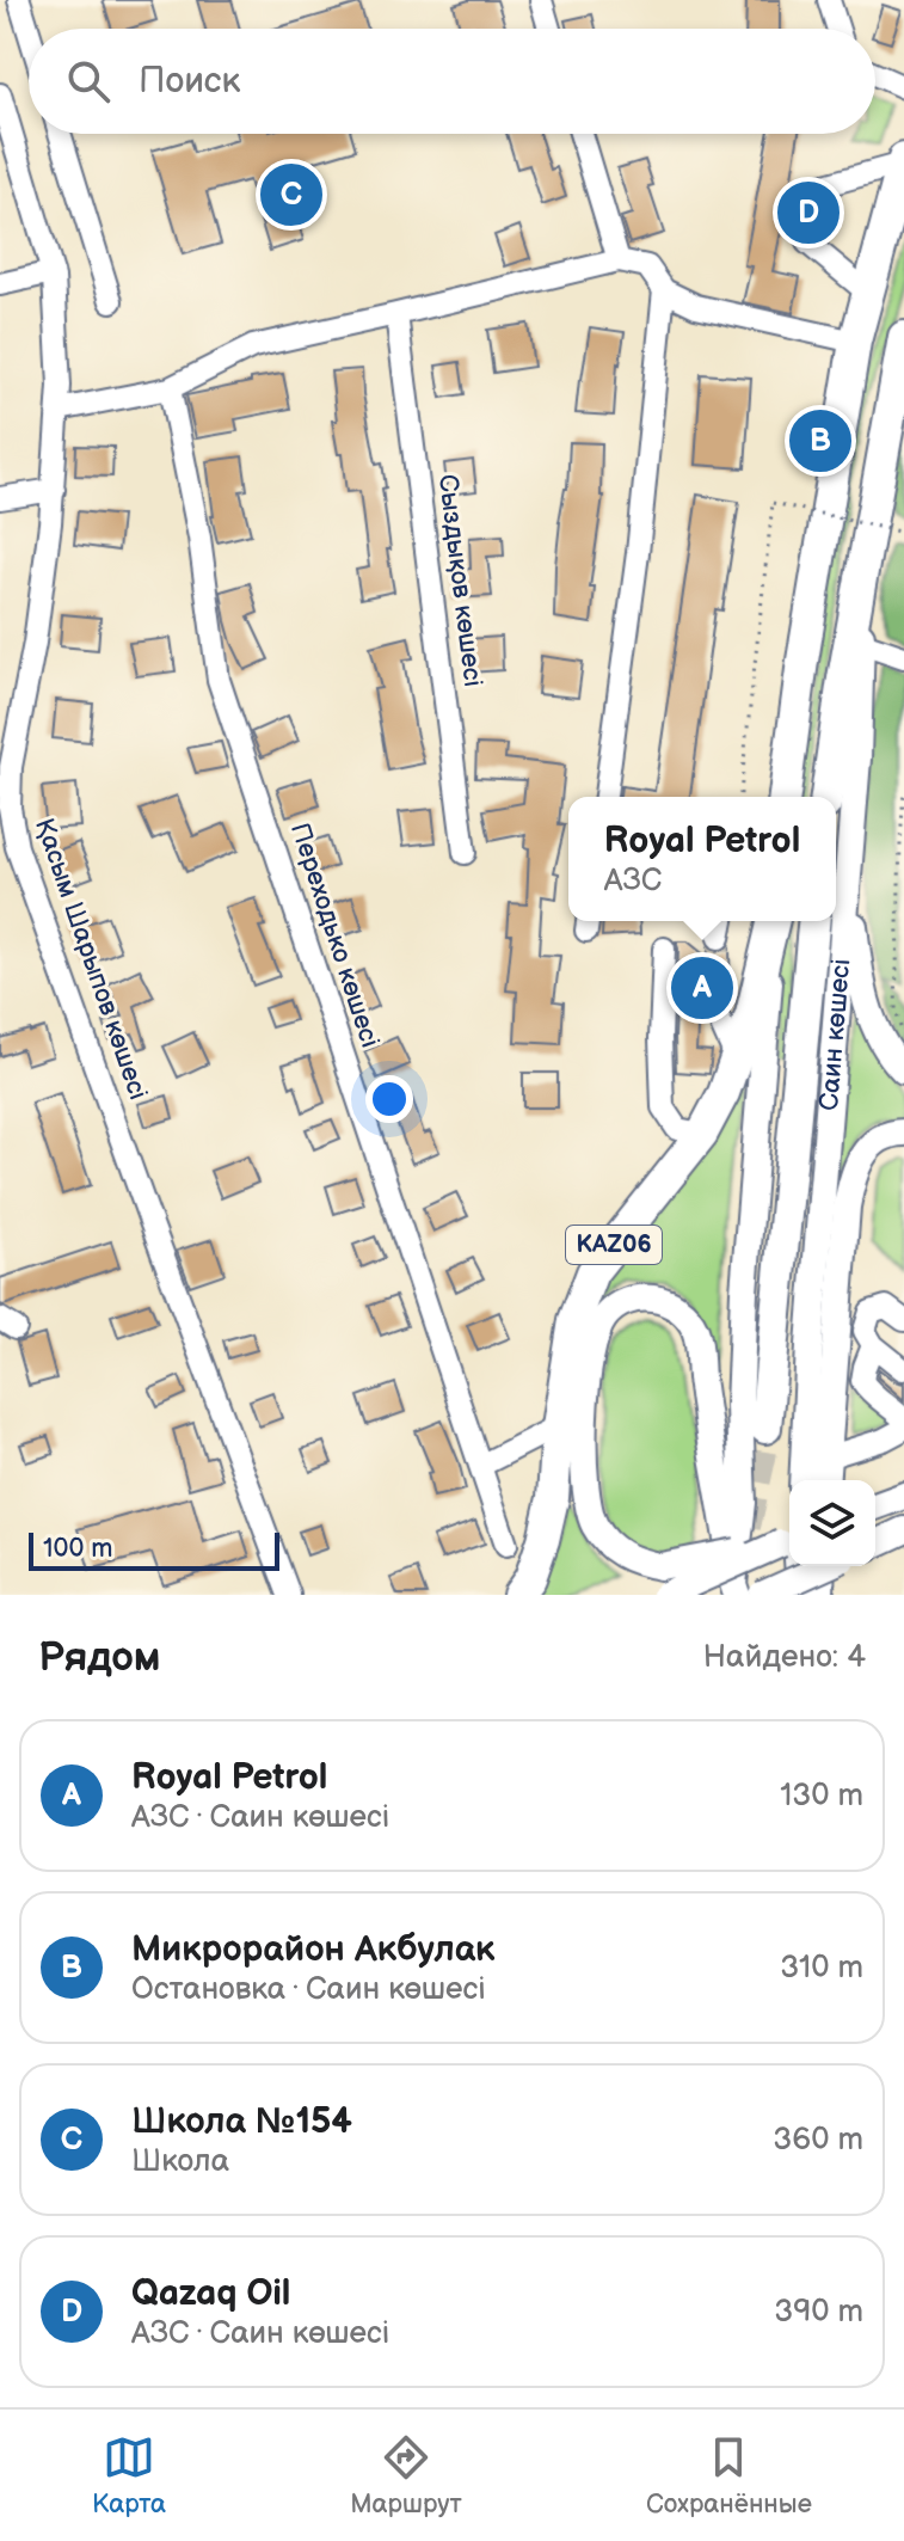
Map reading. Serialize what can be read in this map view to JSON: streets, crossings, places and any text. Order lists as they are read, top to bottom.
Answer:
{
  "streets": {
    "highway": ["Саин көшесі", "KАZ06"],
    "street": ["Сыздықов көшесі", "Переходько көшесі", "Қасым Шарыпов көшесі"]
  },
  "scale_bar": "100 m",
  "page": {
    "search": "Поиск",
    "pins": [
      "C",
      "D",
      "B",
      "A"
    ],
    "popup": ["Royal Petrol", "АЗС"],
    "scale": "100 m",
    "heading": ["Рядом", "Найдено: 4"],
    "list": [
      {
        "mark": "A",
        "name": "Royal Petrol",
        "note": "АЗС · Саин көшесі",
        "value": "130 m"
      },
      {
        "mark": "B",
        "name": "Микрорайон Акбулак",
        "note": "Остановка · Саин көшесі",
        "value": "310 m"
      },
      {
        "mark": "C",
        "name": "Школа №154",
        "note": "Школа",
        "value": "360 m"
      },
      {
        "mark": "D",
        "name": "Qazaq Oil",
        "note": "АЗС · Саин көшесі",
        "value": "390 m"
      }
    ],
    "nav": ["Карта", "Маршрут", "Сохранённые"]
  }
}
